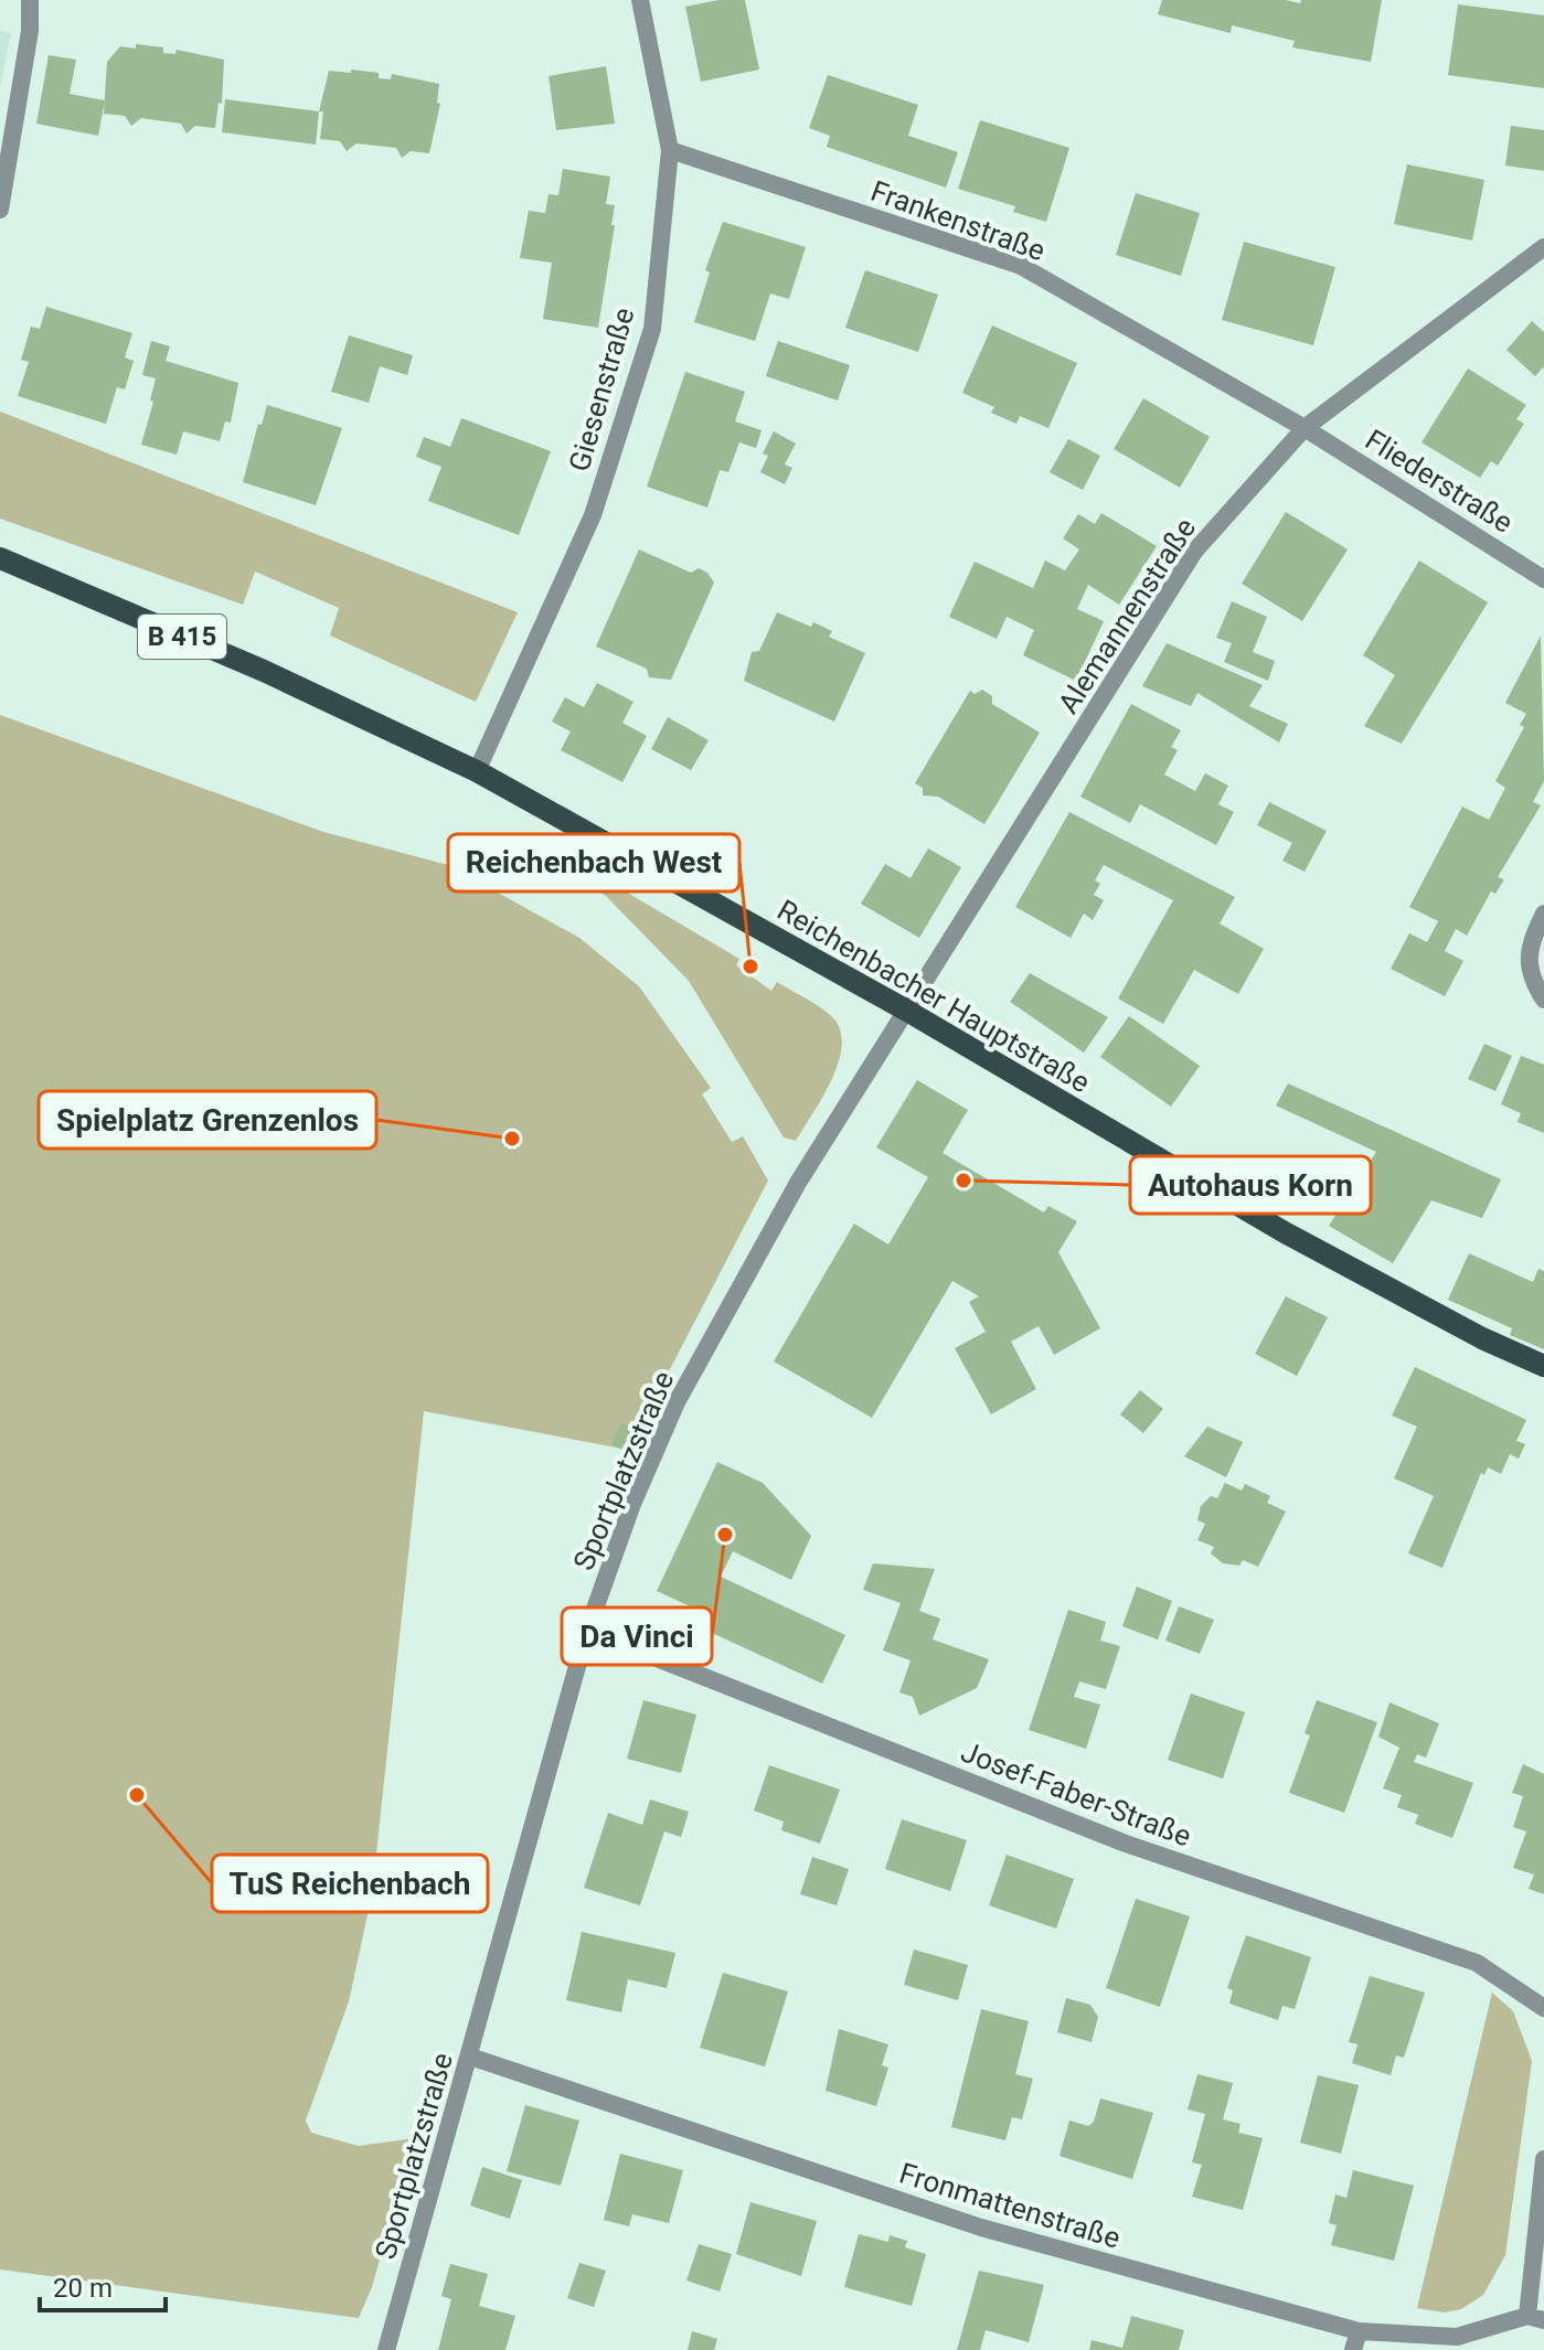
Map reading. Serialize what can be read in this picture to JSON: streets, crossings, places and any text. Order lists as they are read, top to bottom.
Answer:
{
  "streets": {
    "main road": ["B 415", "Reichenbacher Hauptstraße"],
    "street": [
      "Frankenstraße",
      "Giesenstraße",
      "Fliederstraße",
      "Alemannenstraße",
      "Sportplatzstraße",
      "Josef-Faber-Straße",
      "Fronmattenstraße"
    ]
  },
  "crossings": [
    ["Frankenstraße", "Giesenstraße"],
    ["Frankenstraße", "Fliederstraße"],
    ["Frankenstraße", "Alemannenstraße"],
    ["Giesenstraße", "Reichenbacher Hauptstraße"],
    ["Fliederstraße", "Alemannenstraße"],
    ["Alemannenstraße", "Reichenbacher Hauptstraße"],
    ["Alemannenstraße", "Sportplatzstraße"],
    ["Reichenbacher Hauptstraße", "Sportplatzstraße"],
    ["Sportplatzstraße", "Josef-Faber-Straße"],
    ["Sportplatzstraße", "Fronmattenstraße"]
  ],
  "places": [
    "Reichenbach West",
    "Spielplatz Grenzenlos",
    "Autohaus Korn",
    "Da Vinci",
    "TuS Reichenbach"
  ],
  "scale_bar": "20 m"
}
